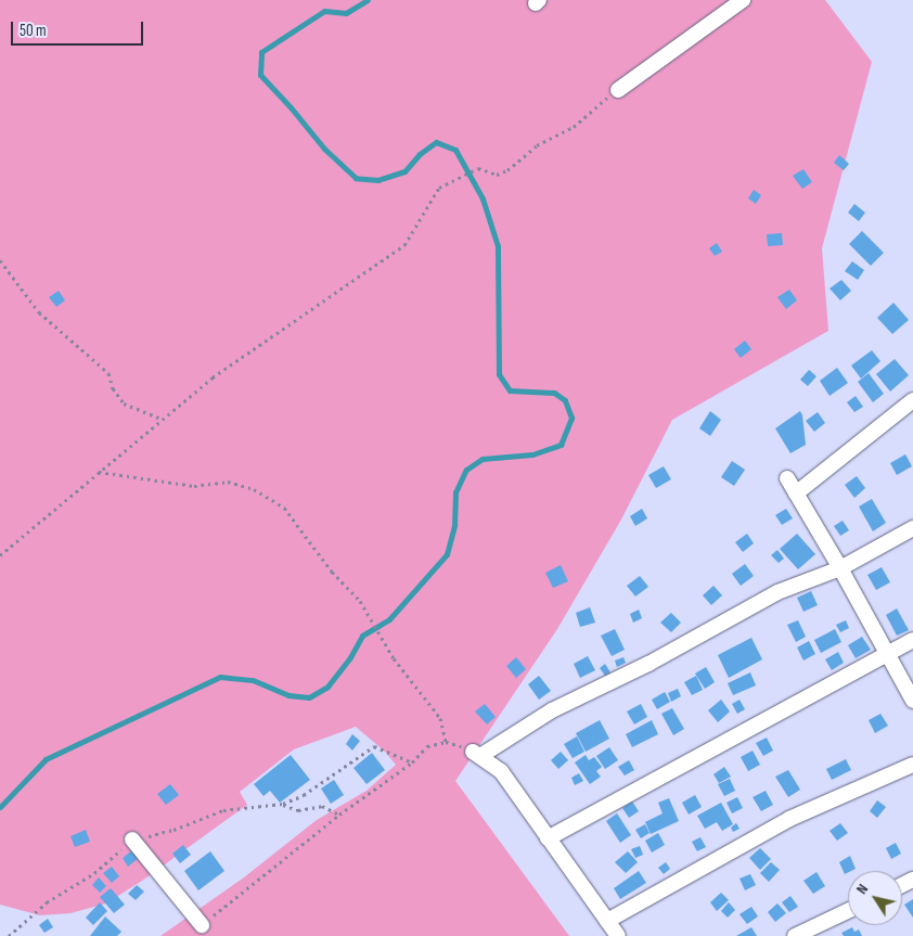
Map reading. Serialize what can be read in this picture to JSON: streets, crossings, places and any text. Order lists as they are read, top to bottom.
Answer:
{
  "scale_bar": "50 m",
  "north": "top left"
}
